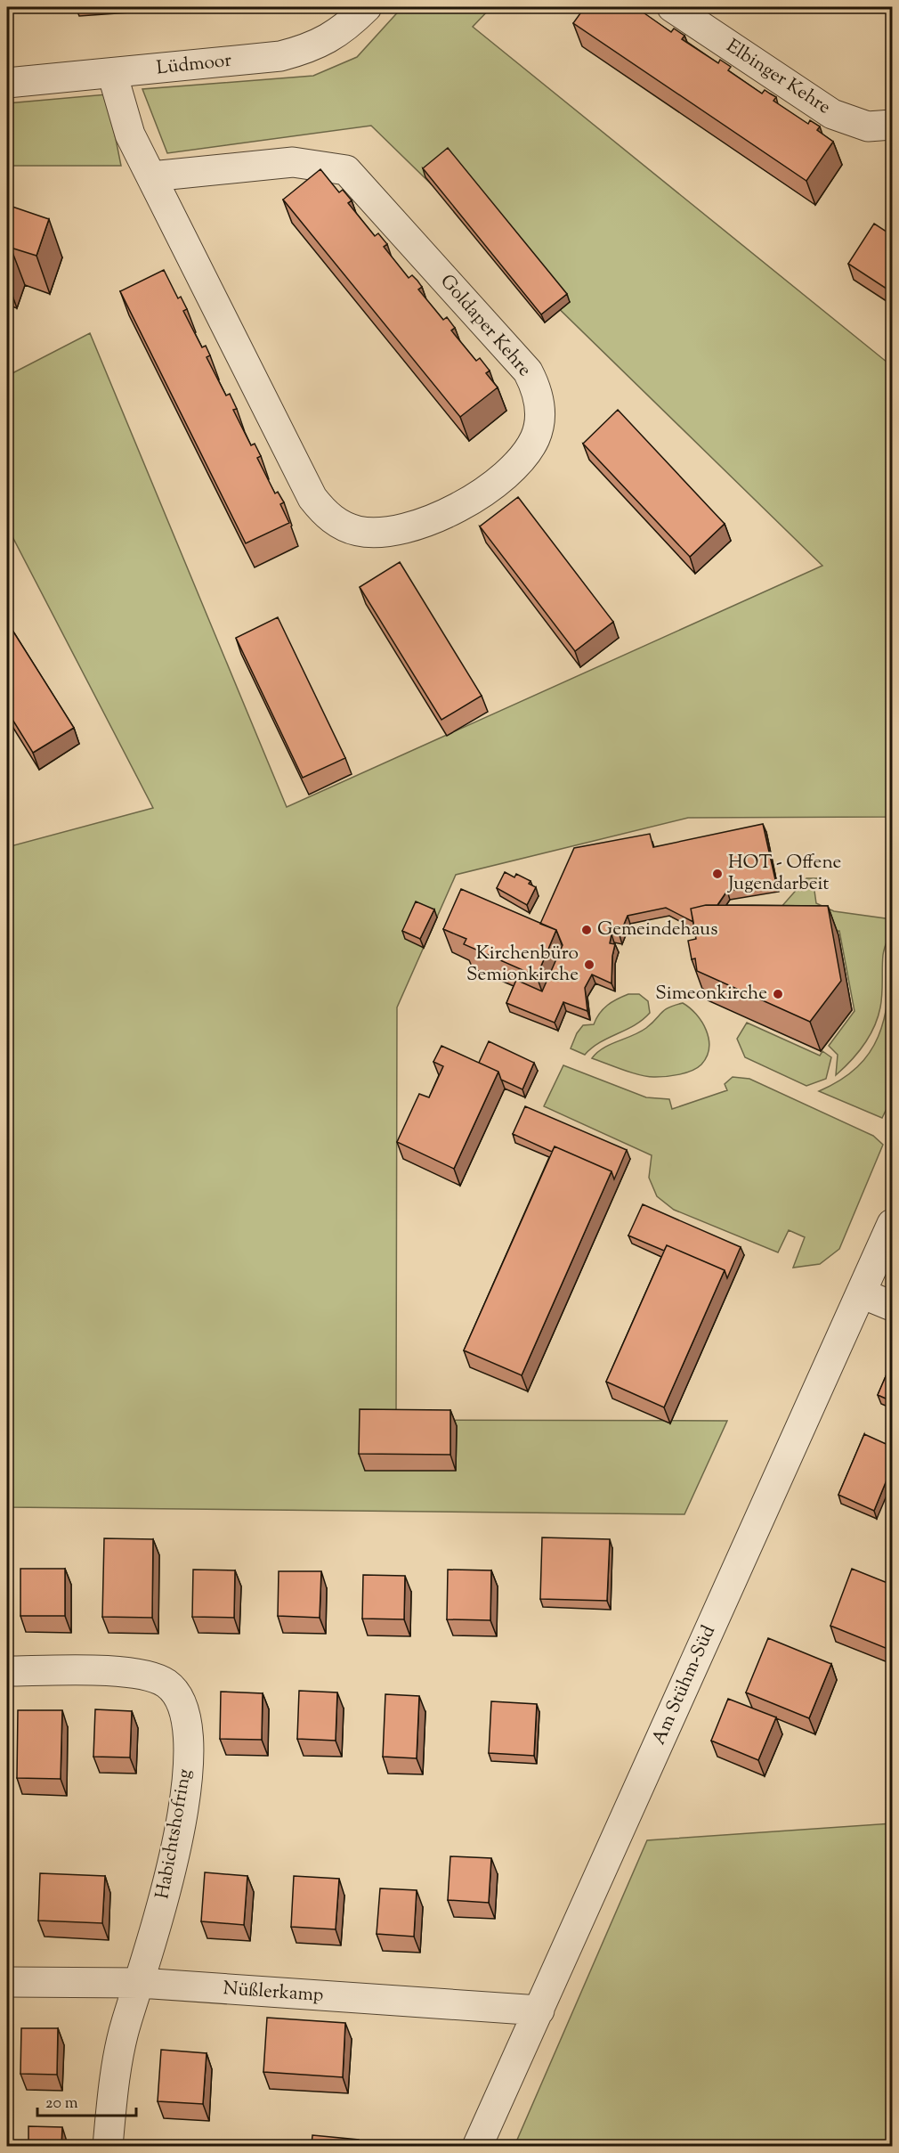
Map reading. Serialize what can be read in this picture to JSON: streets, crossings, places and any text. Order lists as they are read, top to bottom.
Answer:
{
  "streets": {
    "street": [
      "Lüdmoor",
      "Elbinger Kehre",
      "Goldaper Kehre",
      "Am Stühm-Süd",
      "Habichtshofring",
      "Nüßlerkamp"
    ]
  },
  "crossings": [
    ["Lüdmoor", "Goldaper Kehre"],
    ["Am Stühm-Süd", "Nüßlerkamp"],
    ["Habichtshofring", "Nüßlerkamp"]
  ],
  "places": [
    "HOT - Offene Jugendarbeit",
    "Gemeindehaus",
    "Kirchenbüro Semionkirche",
    "Simeonkirche"
  ],
  "scale_bar": "20 m"
}
